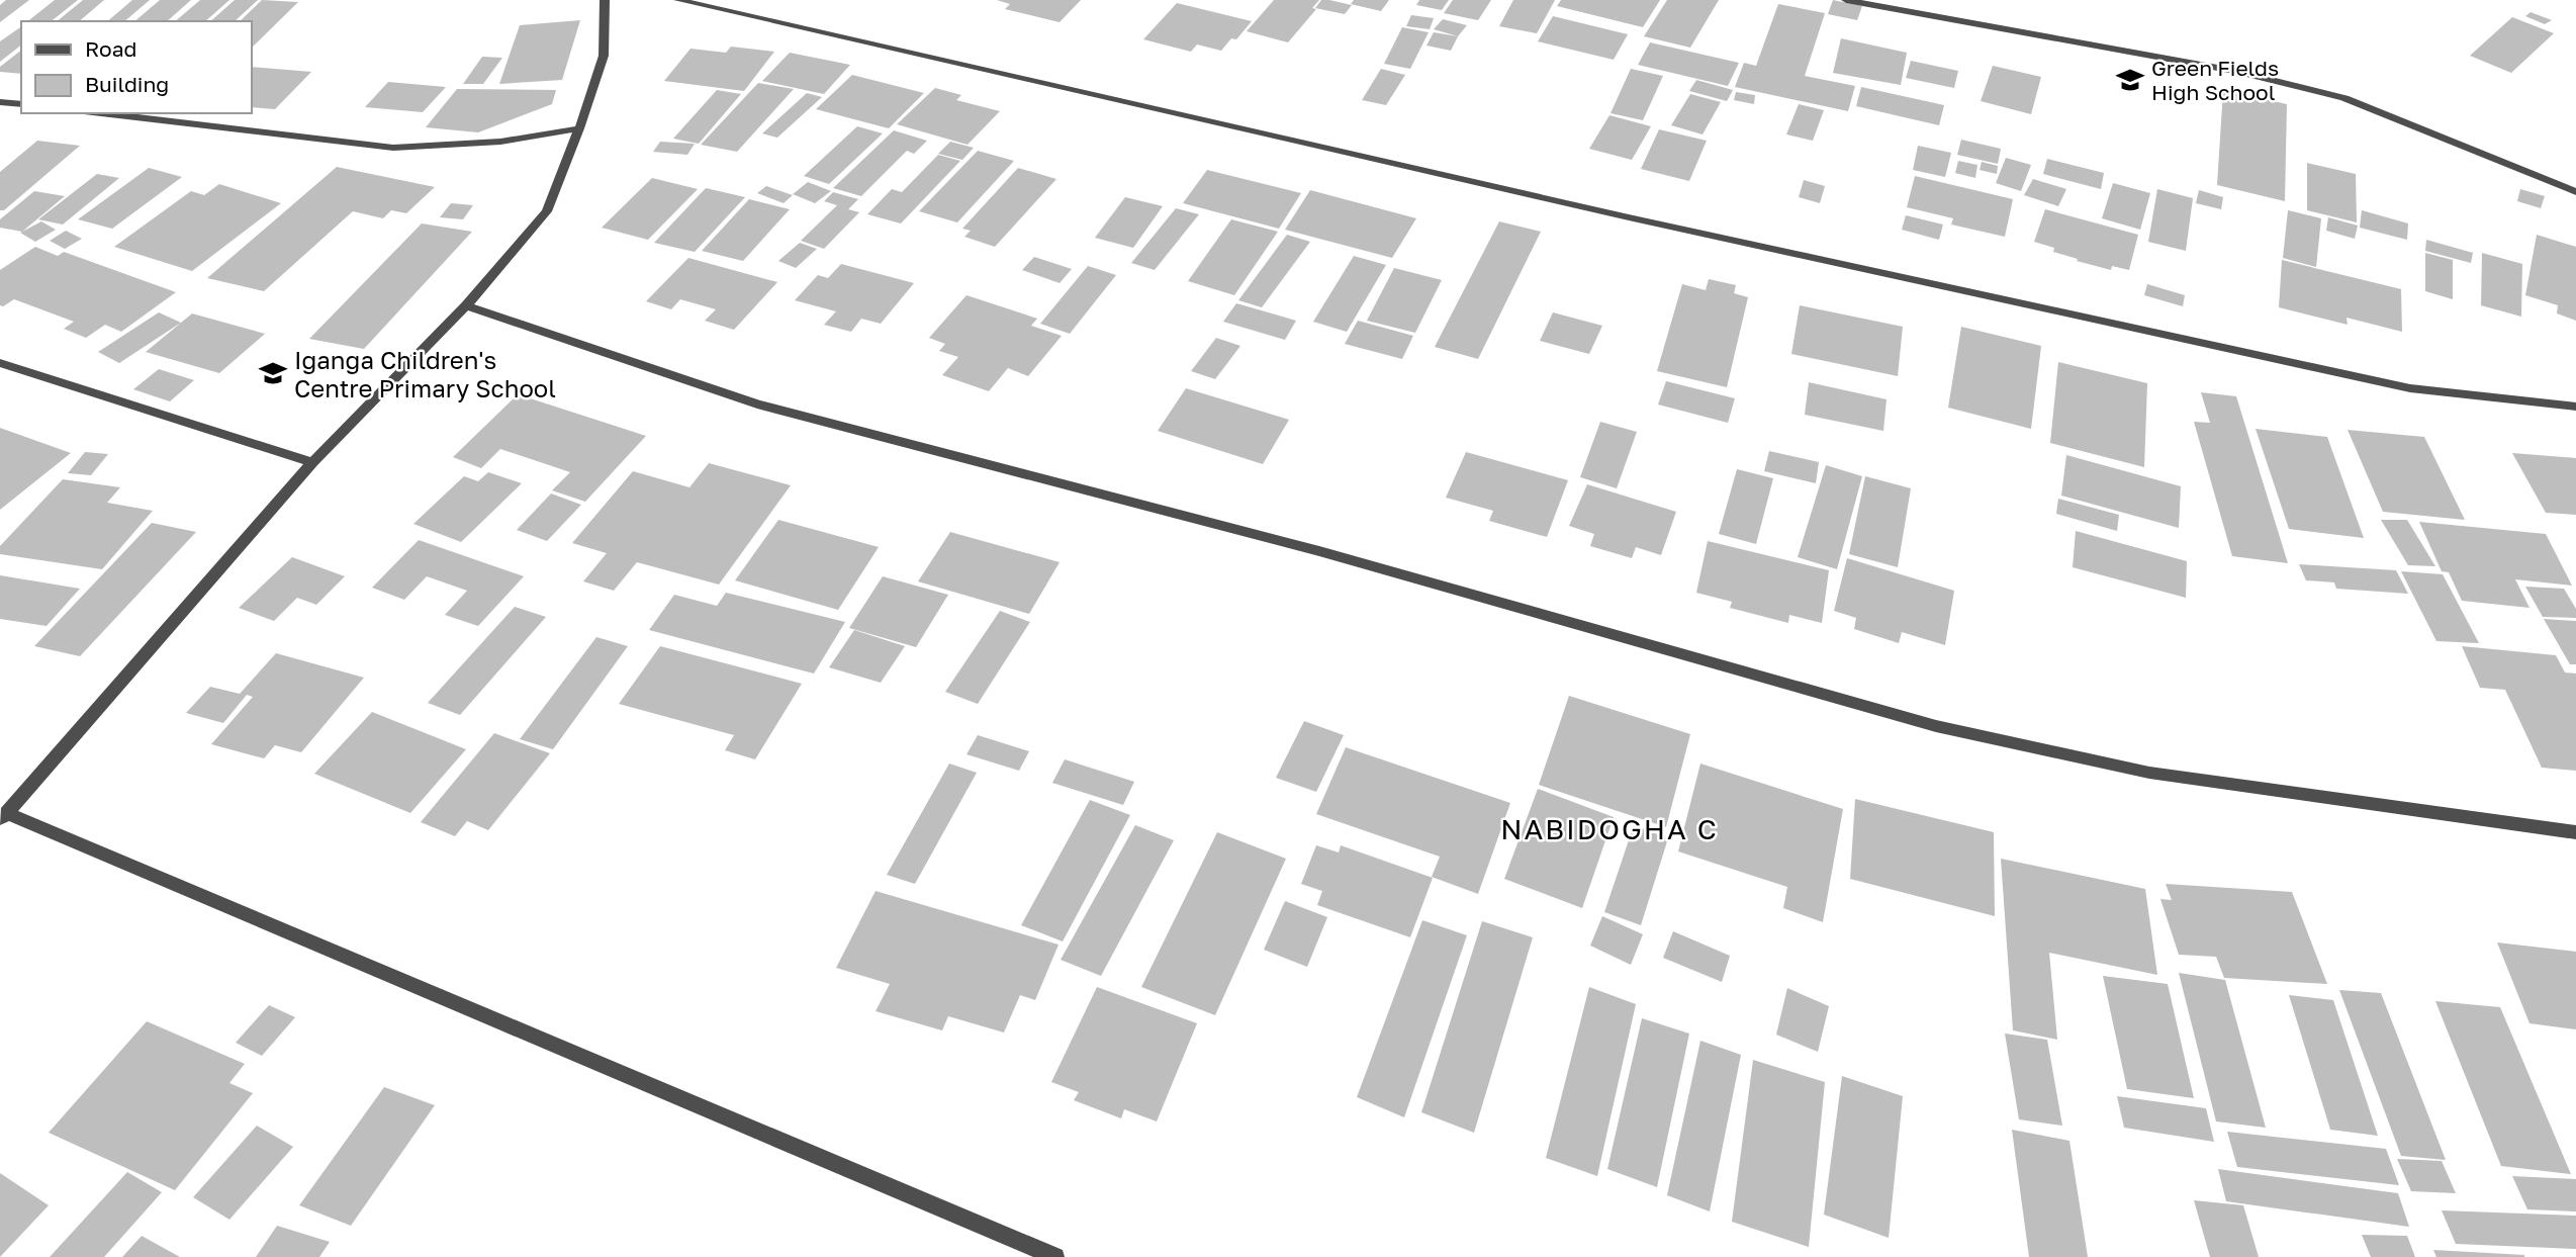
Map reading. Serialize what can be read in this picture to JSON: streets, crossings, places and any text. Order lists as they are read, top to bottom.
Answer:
{
  "districts": ["NABIDOGHA C"],
  "places": {
    "school or university": ["Green Fields High School", "Iganga Children's Centre Primary School"]
  },
  "legend": ["Road", "Building"]
}
